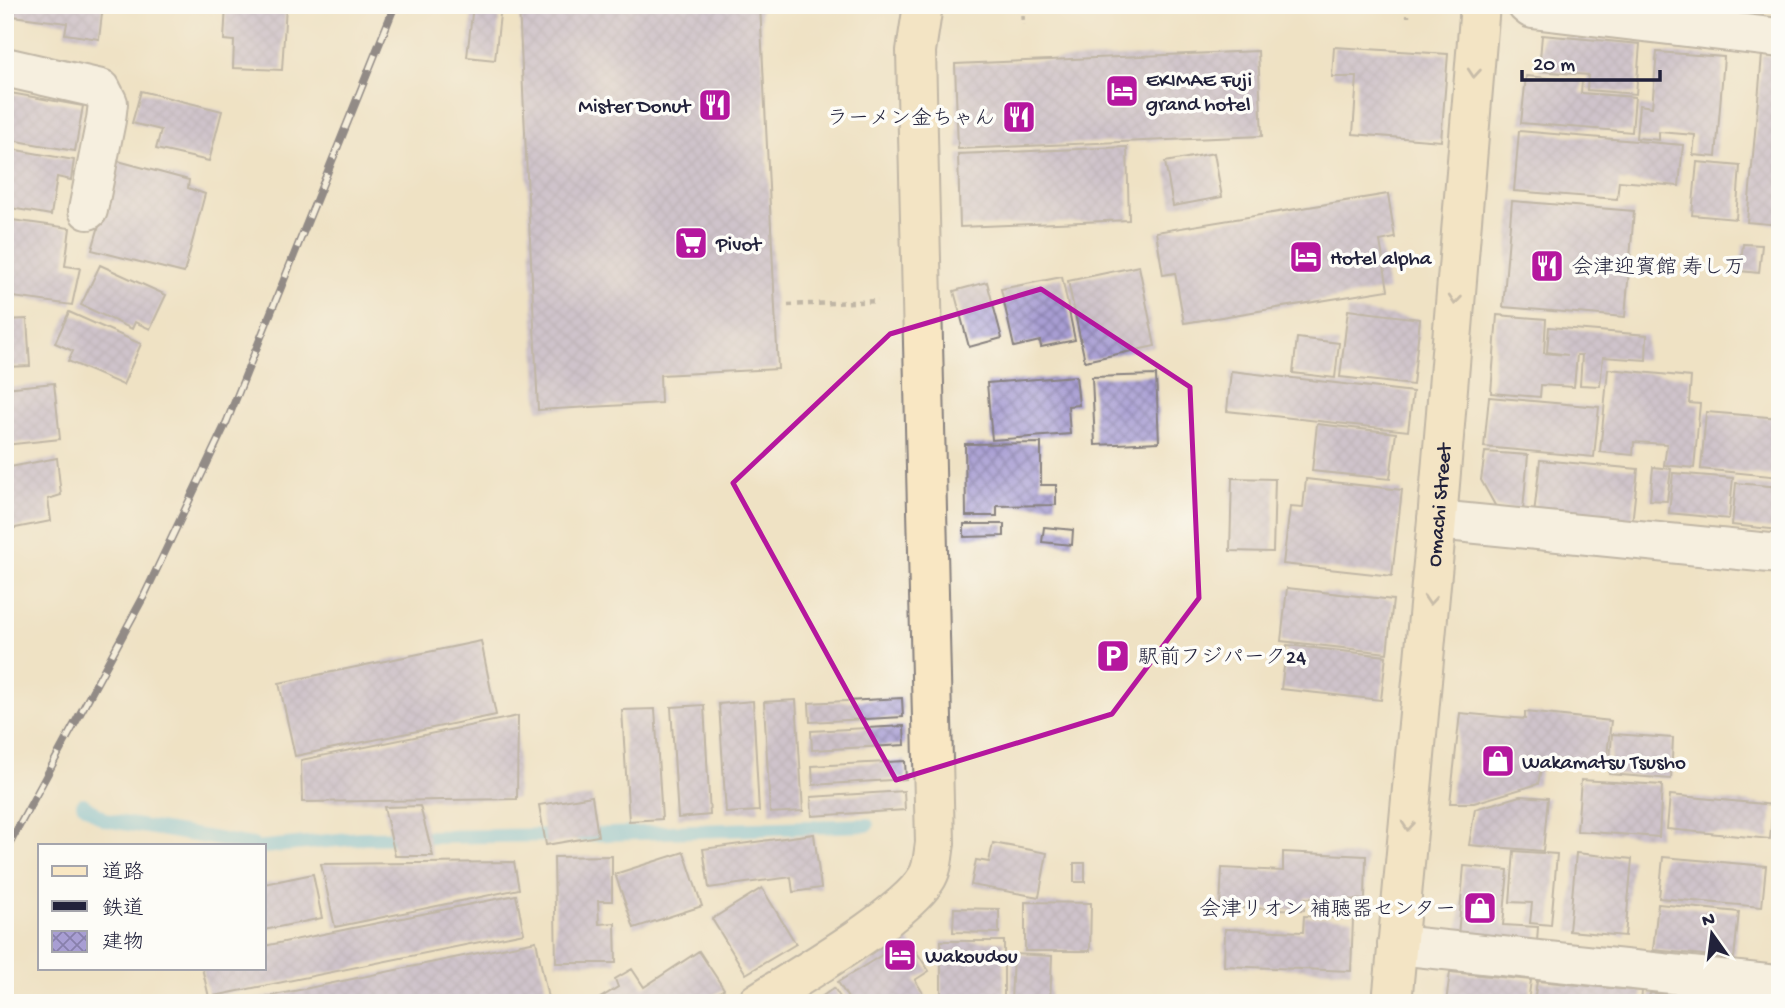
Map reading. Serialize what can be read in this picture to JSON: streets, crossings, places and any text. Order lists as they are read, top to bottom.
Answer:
{
  "streets": {
    "street": ["Omachi Street"]
  },
  "one_way": ["Omachi Street"],
  "places": {
    "hotel": ["EKIMAE Fuji grand hotel", "Hotel alpha", "Wakoudou"],
    "restaurant": ["Mister Donut", "ラーメン金ちゃん", "会津迎賓館 寿し万"],
    "supermarket": ["Pivot"],
    "parking": ["駅前フジパーク24"],
    "shop": ["Wakamatsu Tsusho", "会津リオン 補聴器センター"]
  },
  "legend": ["道路", "鉄道", "建物"],
  "scale_bar": "20 m",
  "north": "top"
}
